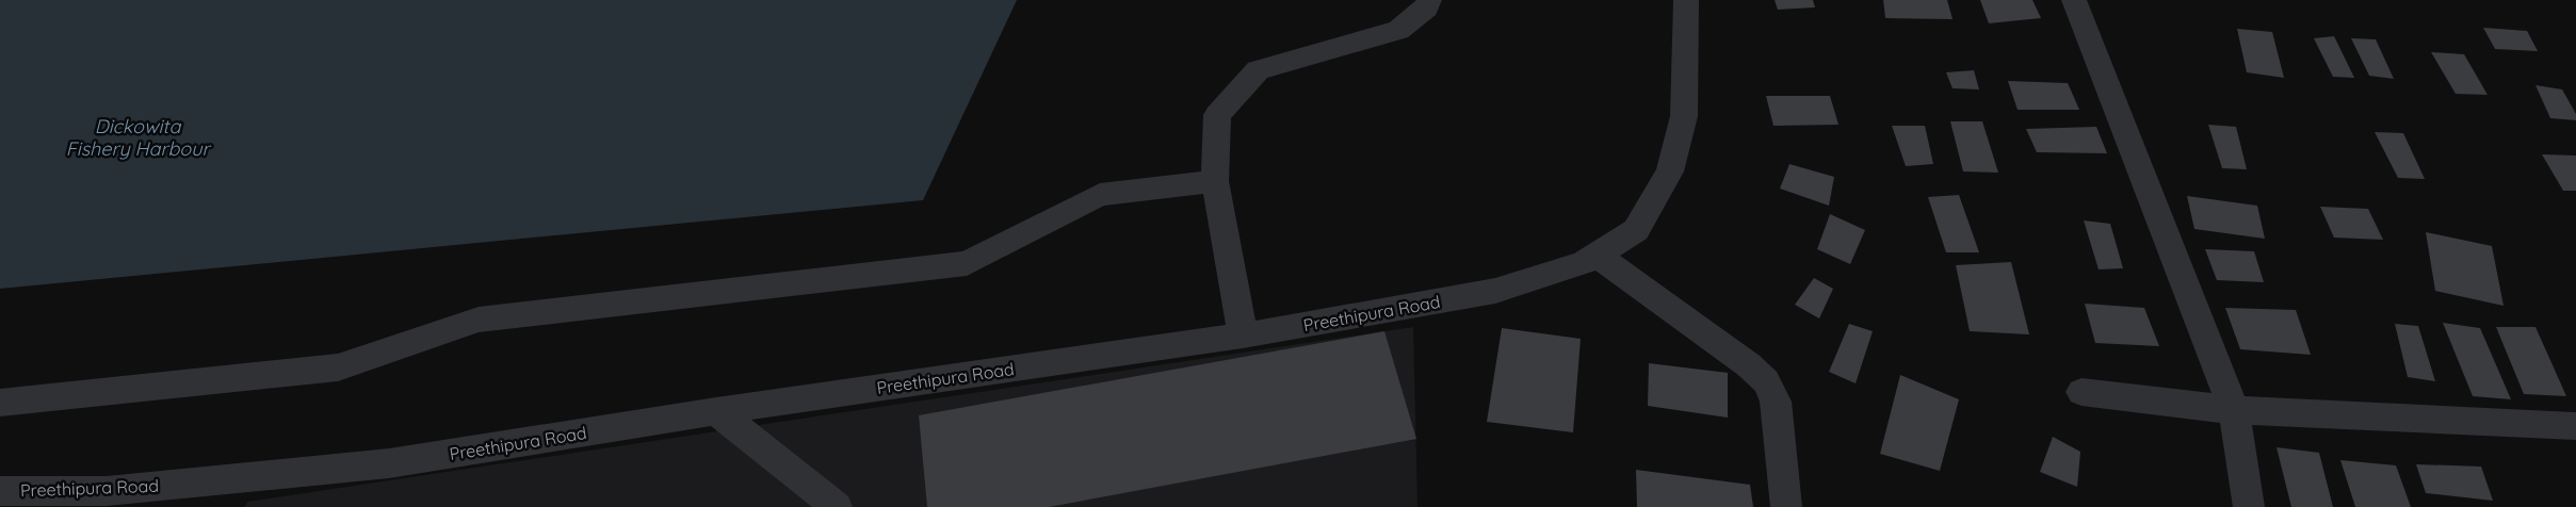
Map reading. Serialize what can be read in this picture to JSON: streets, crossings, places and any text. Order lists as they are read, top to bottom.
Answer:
{
  "streets": {
    "street": ["Preethipura Road"]
  },
  "water": ["Dickowita Fishery Harbour"]
}
